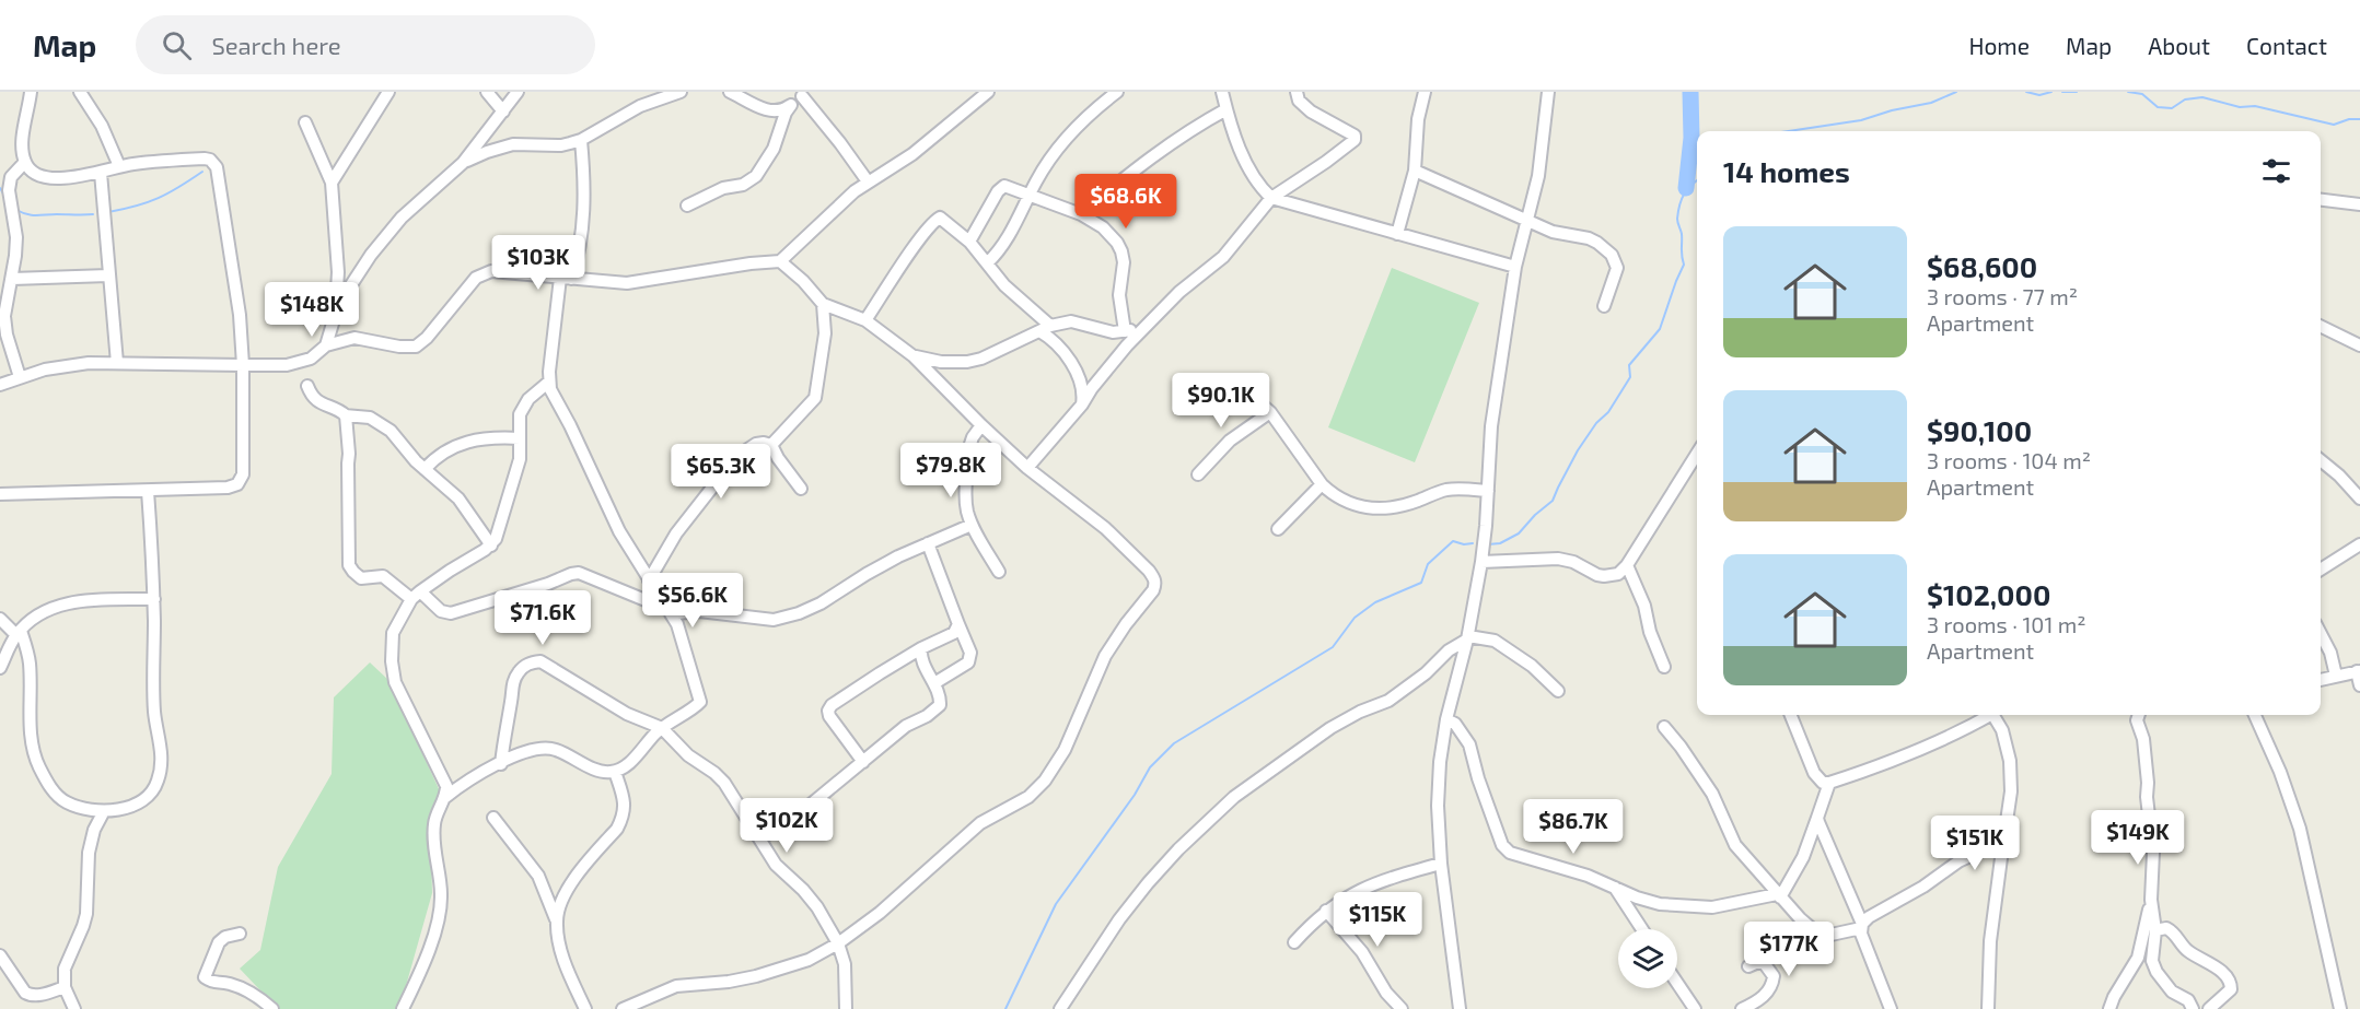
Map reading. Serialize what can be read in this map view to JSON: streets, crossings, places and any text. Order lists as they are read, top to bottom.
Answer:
{
  "page": {
    "header": "Map",
    "search": "Search here",
    "nav": [
      "Home",
      "Map",
      "About",
      "Contact"
    ],
    "heading": "14 homes",
    "price": [
      "$68.6K",
      "$103K",
      "$148K",
      "$90.1K",
      "$79.8K",
      "$65.3K",
      "$56.6K",
      "$71.6K",
      "$102K",
      "$86.7K",
      "$149K",
      "$151K",
      "$115K",
      "$177K"
    ],
    "list": [
      {
        "name": "$68,600",
        "note": "3 rooms · 77 m² · Apartment"
      },
      {
        "name": "$90,100",
        "note": "3 rooms · 104 m² · Apartment"
      },
      {
        "name": "$102,000",
        "note": "3 rooms · 101 m² · Apartment"
      }
    ]
  }
}
